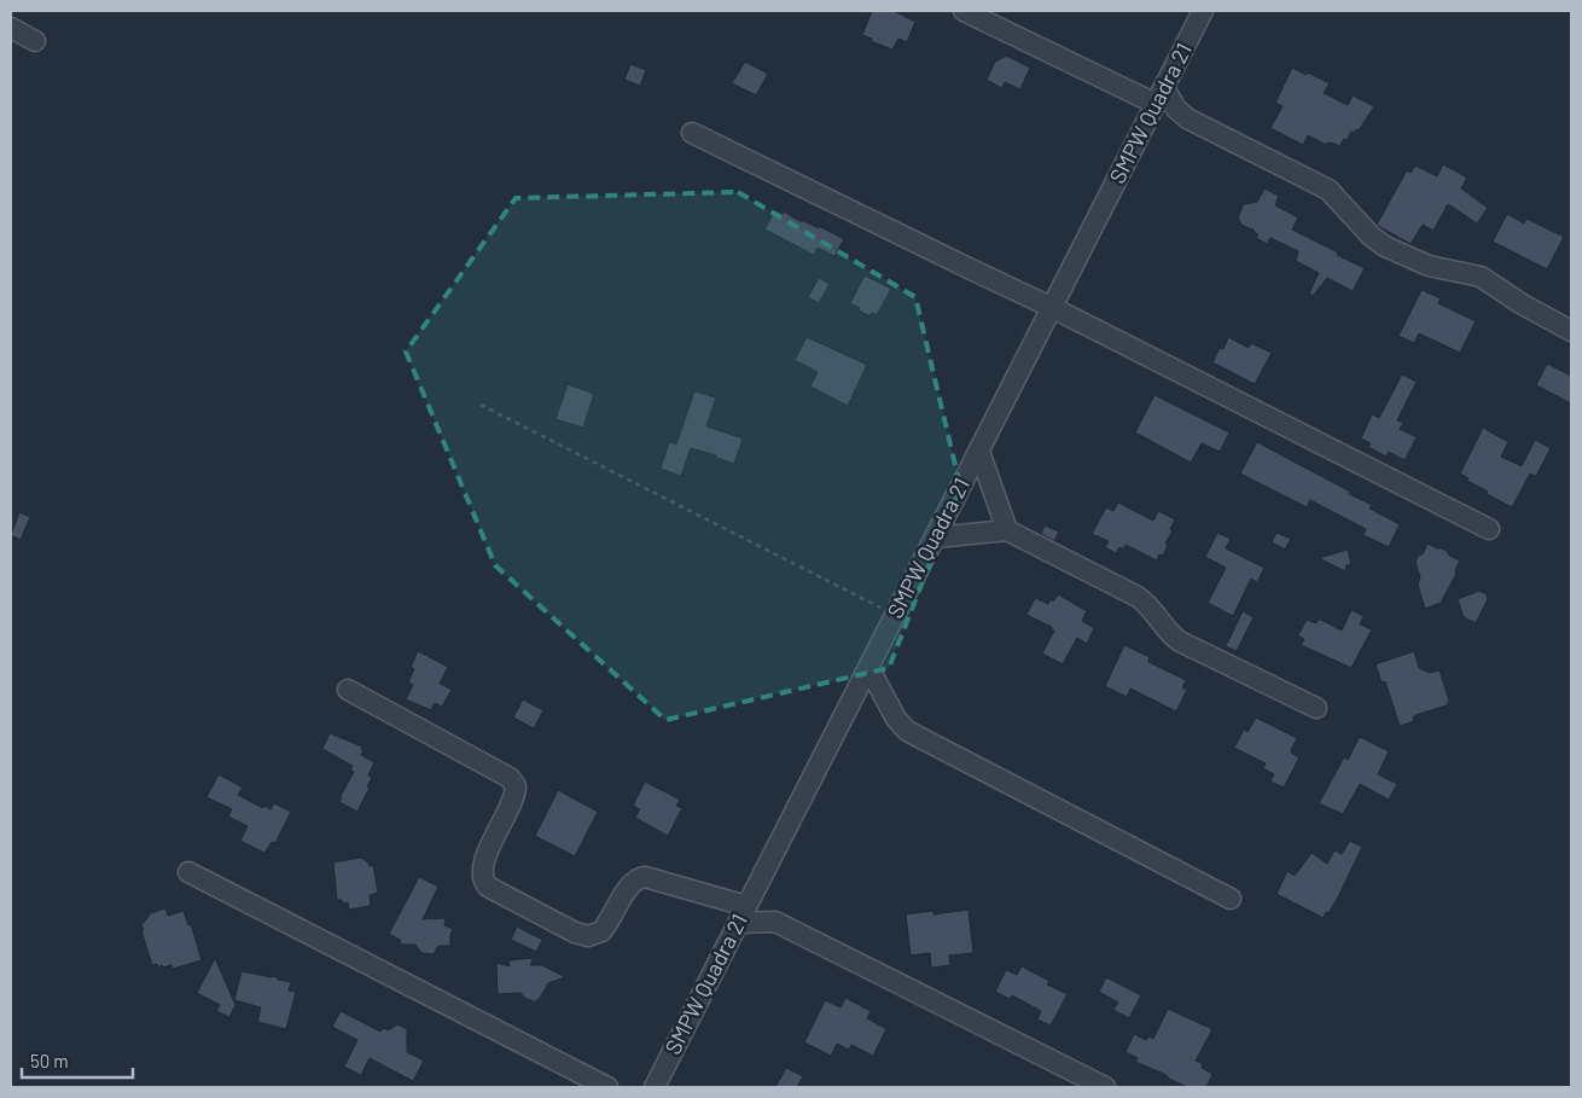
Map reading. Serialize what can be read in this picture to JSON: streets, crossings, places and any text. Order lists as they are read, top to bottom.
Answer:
{
  "streets": {
    "street": ["SMPW Quadra 21"]
  },
  "scale_bar": "50 m"
}
